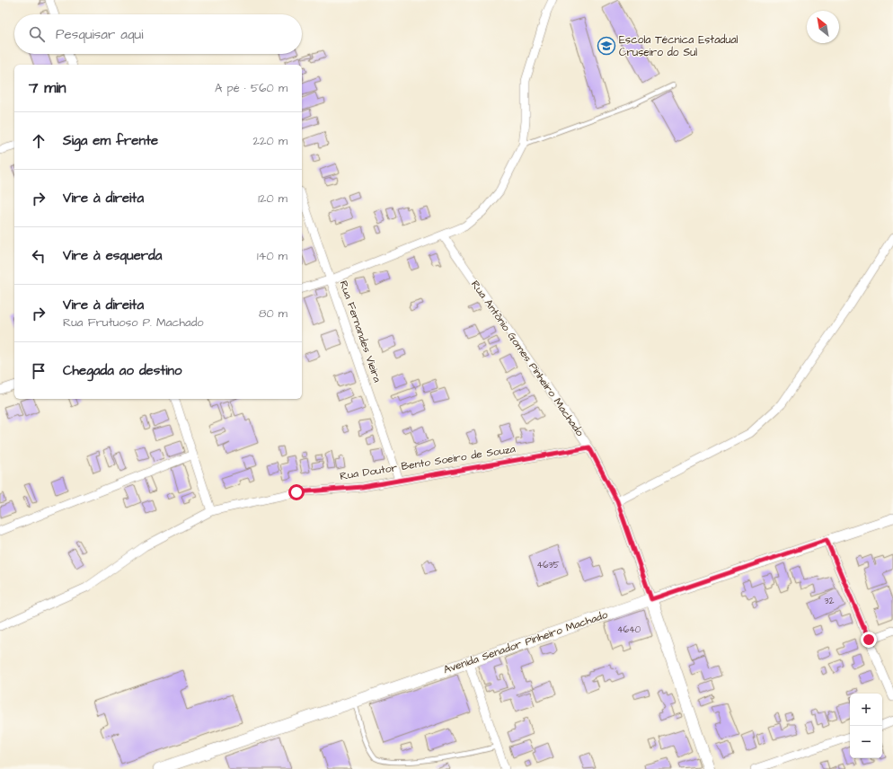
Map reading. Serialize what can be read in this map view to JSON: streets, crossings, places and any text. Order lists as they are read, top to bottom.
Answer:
{
  "streets": {
    "main road": ["Rua Antônio Gomes Pinheiro Machado", "Avenida Senador Pinheiro Machado"],
    "street": ["Rua Fernandes Vieira", "Rua Doutor Bento Soeiro de Souza"]
  },
  "crossings": [
    ["Rua Fernandes Vieira", "Rua Doutor Bento Soeiro de Souza"],
    ["Rua Antônio Gomes Pinheiro Machado", "Rua Doutor Bento Soeiro de Souza"],
    ["Rua Antônio Gomes Pinheiro Machado", "Avenida Senador Pinheiro Machado"]
  ],
  "places": {
    "school or university": ["Escola Técnica Estadual Cruseiro do Sul"]
  },
  "house_numbers": ["4635", "32", "4640"],
  "north": "top left",
  "page": {
    "search": "Pesquisar aqui",
    "heading": ["7 min", "A pé · 560 m"],
    "list": [
      ["Siga em frente", "220 m"],
      ["Vire à direita", "120 m"],
      ["Vire à esquerda", "140 m"],
      ["Vire à direita", "Rua Frutuoso P. Machado", "80 m"],
      "Chegada ao destino"
    ],
    "map_buttons": ["+", "−"]
  }
}
